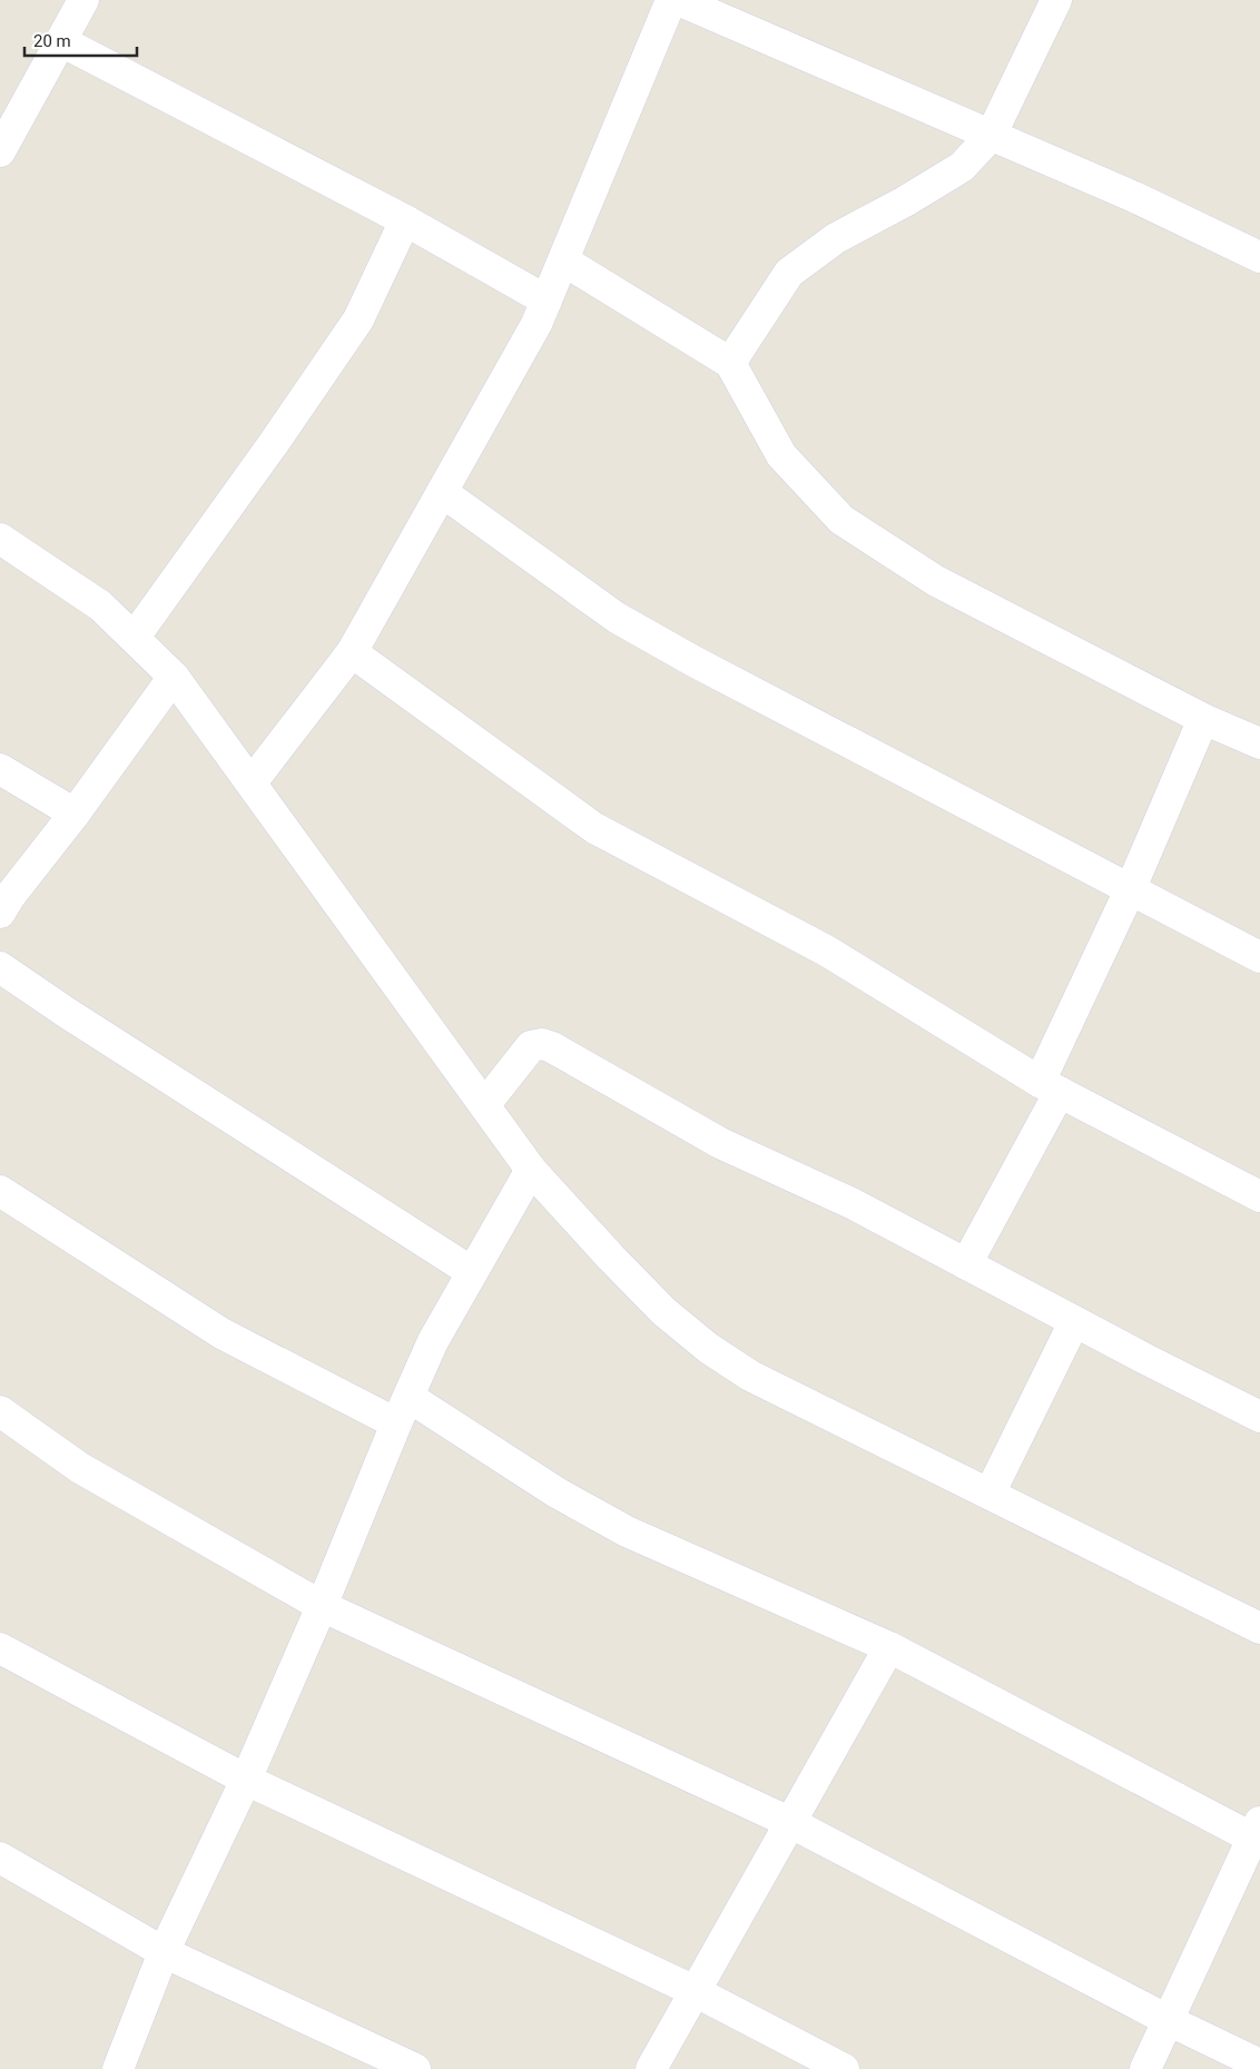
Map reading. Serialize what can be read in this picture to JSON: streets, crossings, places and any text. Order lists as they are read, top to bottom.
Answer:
{
  "scale_bar": "20 m"
}
